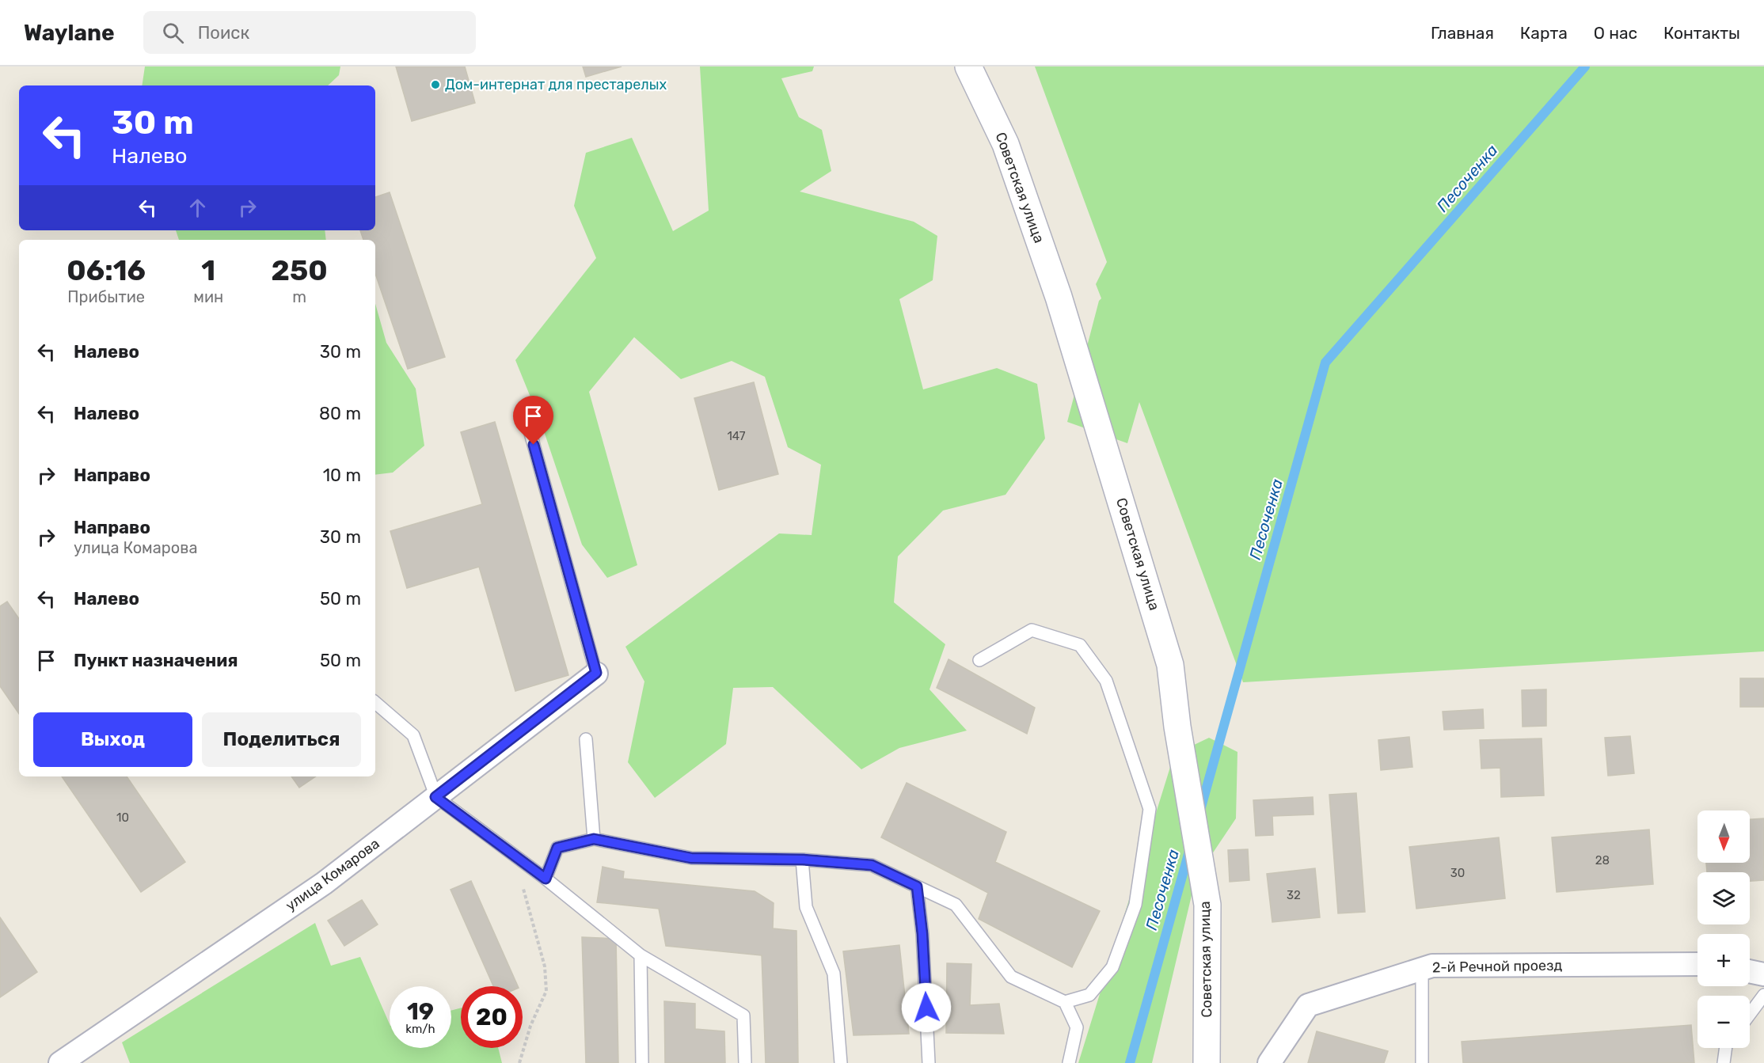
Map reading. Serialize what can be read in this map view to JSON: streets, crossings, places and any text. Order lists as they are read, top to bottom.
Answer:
{
  "streets": {
    "street": ["Советская улица", "улица Комарова", "2-й Речной проезд"]
  },
  "water": ["Песоченка"],
  "places": ["Дом-интернат для престарелых"],
  "house_numbers": [
    "147",
    "10",
    "28",
    "30",
    "32"
  ],
  "north": "bottom",
  "page": {
    "header": "Waylane",
    "search": "Поиск",
    "nav": [
      "Главная",
      "Карта",
      "О нас",
      "Контакты"
    ],
    "turn": ["30 m", "Налево"],
    "eta": [
      "06:16",
      "Прибытие",
      "1",
      "мин",
      "250",
      "m"
    ],
    "list": [
      {
        "name": "Налево",
        "value": "30 m"
      },
      {
        "name": "Налево",
        "value": "80 m"
      },
      {
        "name": "Направо",
        "value": "10 m"
      },
      {
        "name": "Направо",
        "note": "улица Комарова",
        "value": "30 m"
      },
      {
        "name": "Налево",
        "value": "50 m"
      },
      {
        "name": "Пункт назначения",
        "value": "50 m"
      }
    ],
    "buttons": ["Выход", "Поделиться"],
    "map_buttons": ["+", "−"],
    "speed": "19 km/h",
    "limit": "20"
  }
}
